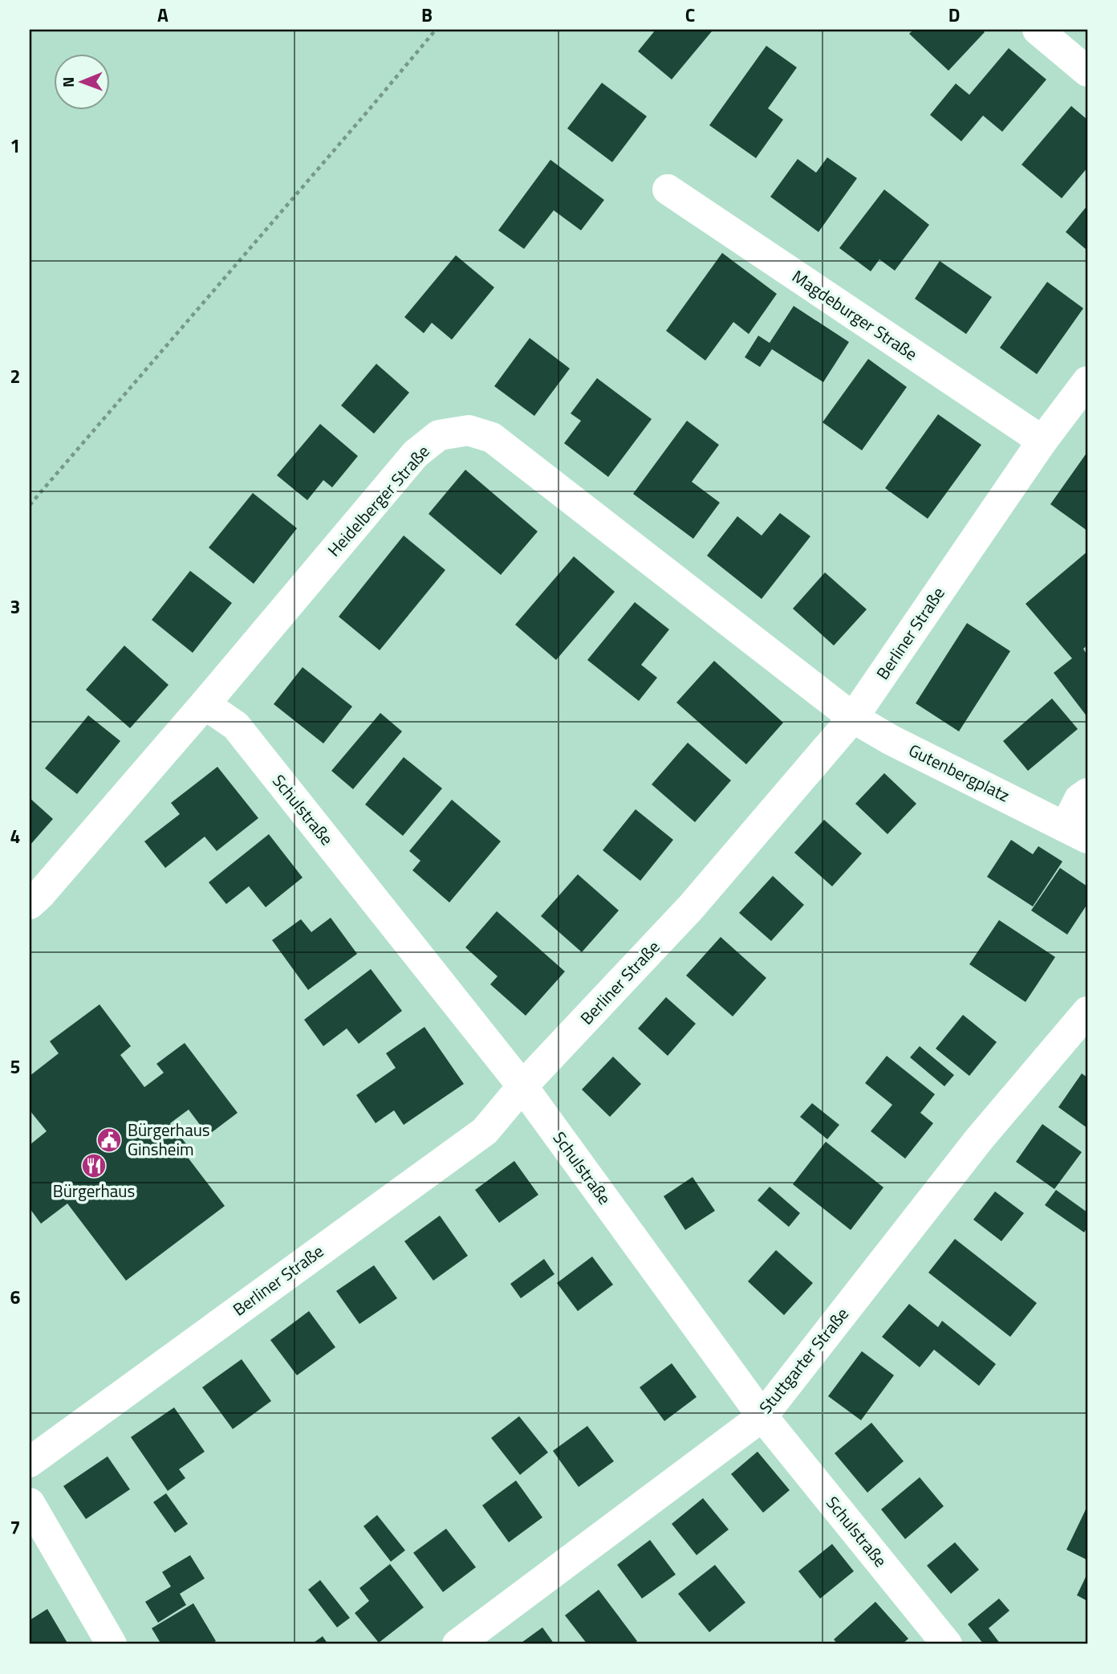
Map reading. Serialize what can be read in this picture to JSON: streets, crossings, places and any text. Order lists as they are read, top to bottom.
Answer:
{
  "streets": {
    "street": [
      "Magdeburger Straße",
      "Heidelberger Straße",
      "Berliner Straße",
      "Gutenbergplatz",
      "Schulstraße",
      "Stuttgarter Straße"
    ]
  },
  "crossings": [
    ["Magdeburger Straße", "Berliner Straße"],
    ["Heidelberger Straße", "Berliner Straße"],
    ["Heidelberger Straße", "Gutenbergplatz"],
    ["Heidelberger Straße", "Schulstraße"],
    ["Berliner Straße", "Gutenbergplatz"],
    ["Berliner Straße", "Schulstraße"],
    ["Schulstraße", "Stuttgarter Straße"]
  ],
  "places": {
    "public building": ["Bürgerhaus Ginsheim"],
    "restaurant": ["Bürgerhaus"]
  },
  "north": "left",
  "grid": {
    "columns": [
      "A",
      "B",
      "C",
      "D"
    ],
    "rows": [
      "1",
      "2",
      "3",
      "4",
      "5",
      "6",
      "7"
    ]
  }
}
